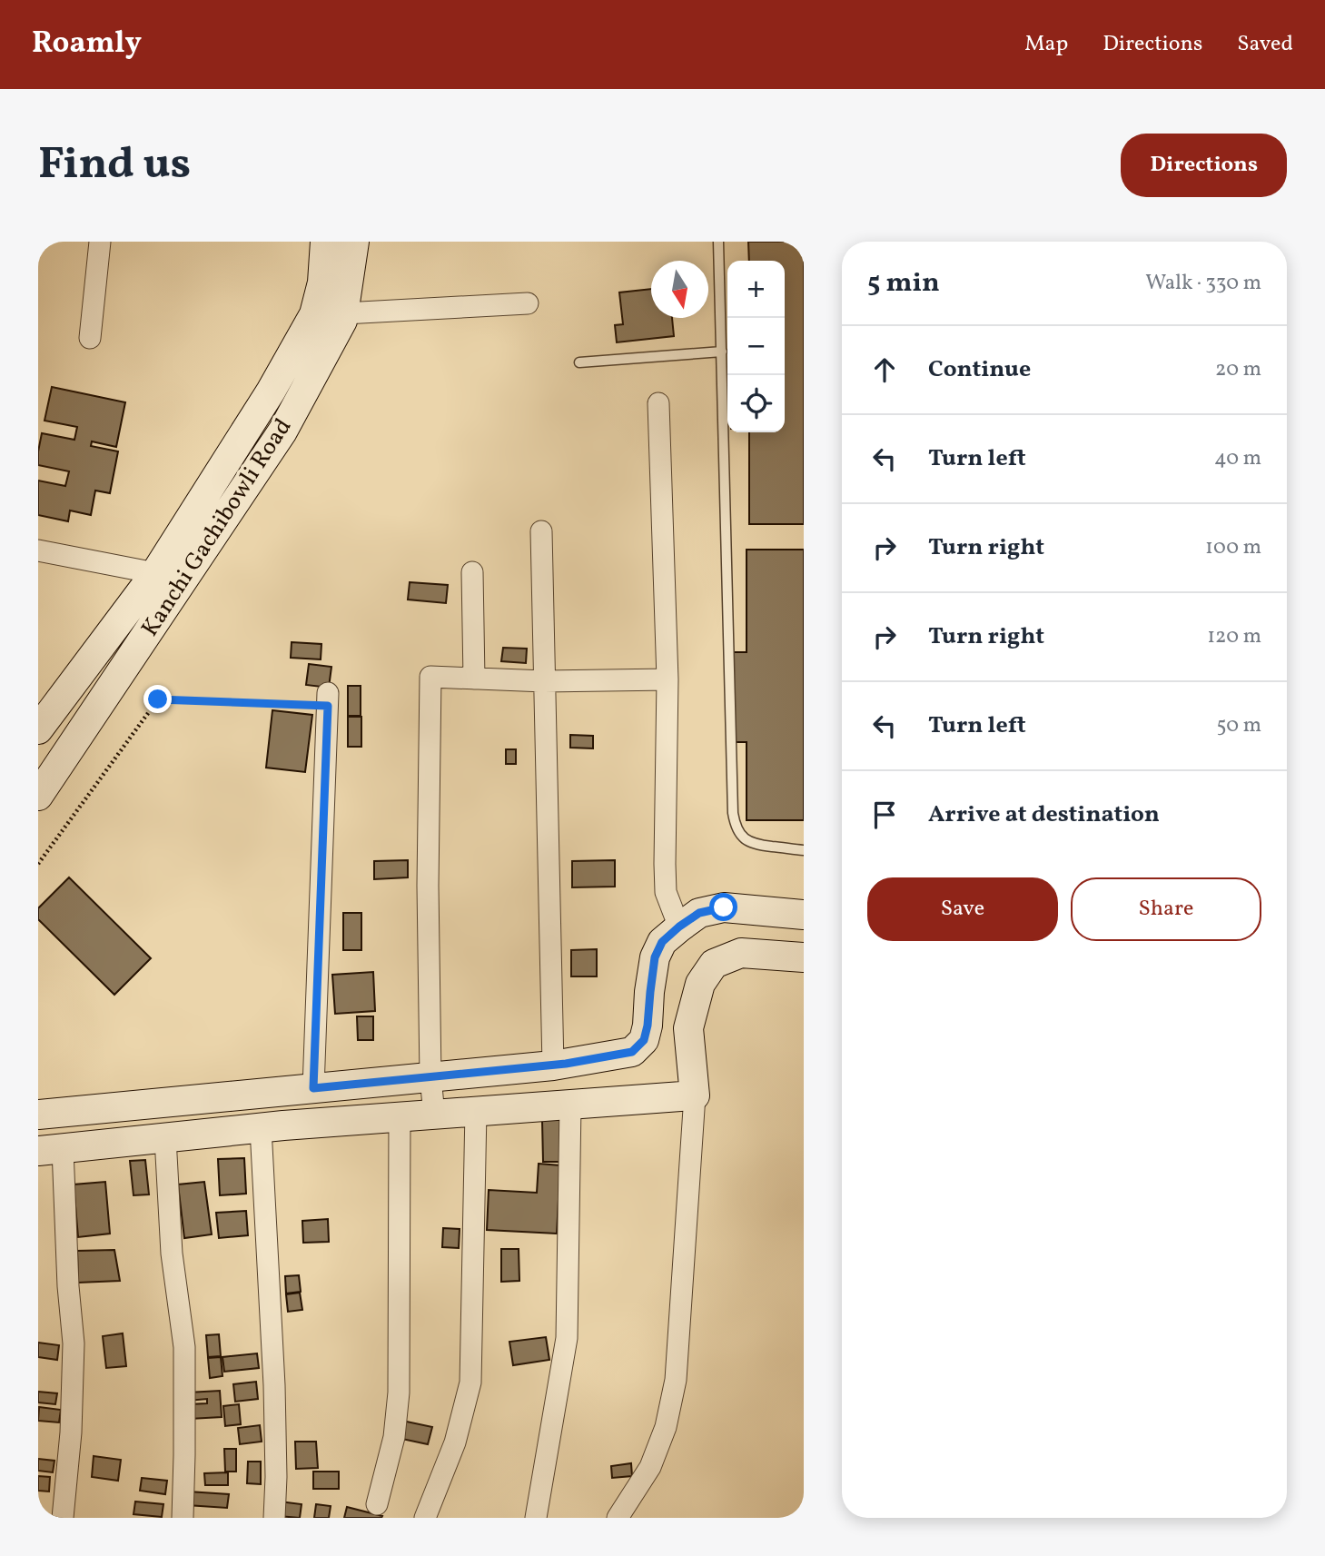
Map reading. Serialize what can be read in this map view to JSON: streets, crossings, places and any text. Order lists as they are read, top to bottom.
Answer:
{
  "streets": {
    "street": ["Kanchi Gachibowli Road"]
  },
  "north": "bottom",
  "page": {
    "header": "Roamly",
    "nav": ["Map", "Directions", "Saved"],
    "buttons": [
      "Directions",
      ["Save", "Share"]
    ],
    "title": "Find us",
    "heading": ["5 min", "Walk · 330 m"],
    "map_buttons": ["+", "−"],
    "list": [
      ["Continue", "20 m"],
      ["Turn left", "40 m"],
      ["Turn right", "100 m"],
      ["Turn right", "120 m"],
      ["Turn left", "50 m"],
      "Arrive at destination"
    ]
  }
}
